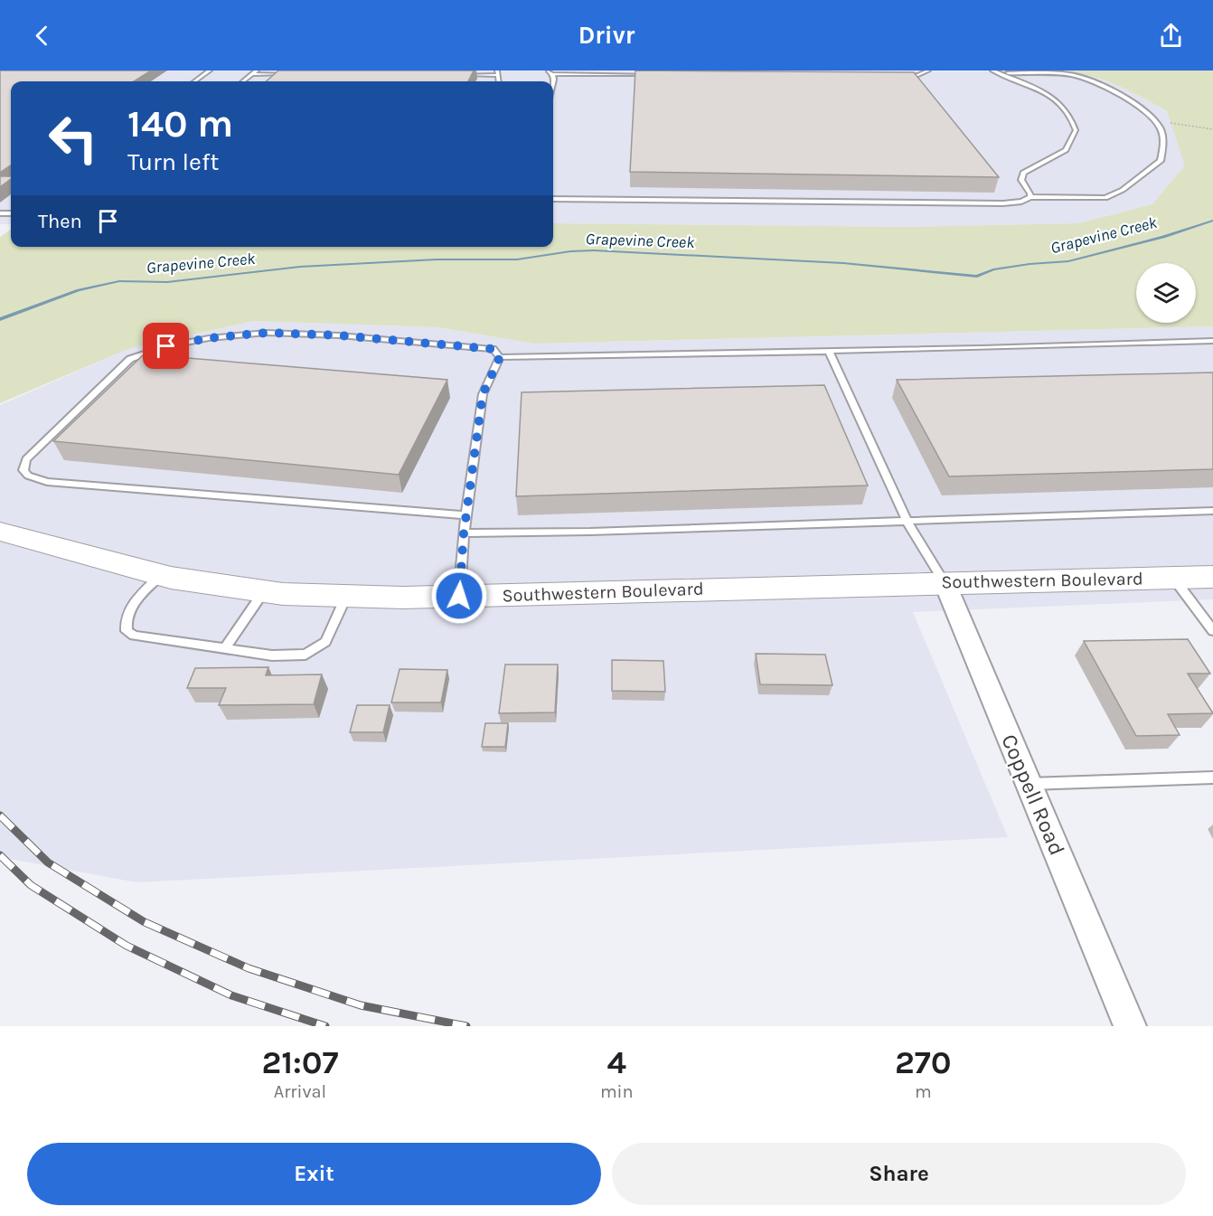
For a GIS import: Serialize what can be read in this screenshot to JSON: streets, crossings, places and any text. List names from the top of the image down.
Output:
{
  "streets": {
    "street": ["Southwestern Boulevard", "Coppell Road"]
  },
  "crossings": [
    ["Southwestern Boulevard", "Coppell Road"]
  ],
  "water": ["Grapevine Creek"],
  "page": {
    "header": "Drivr",
    "turn": ["140 m", "Turn left"],
    "then": "Then",
    "eta": [
      "21:07",
      "Arrival",
      "4",
      "min",
      "270",
      "m"
    ],
    "buttons": ["Exit", "Share"]
  }
}
